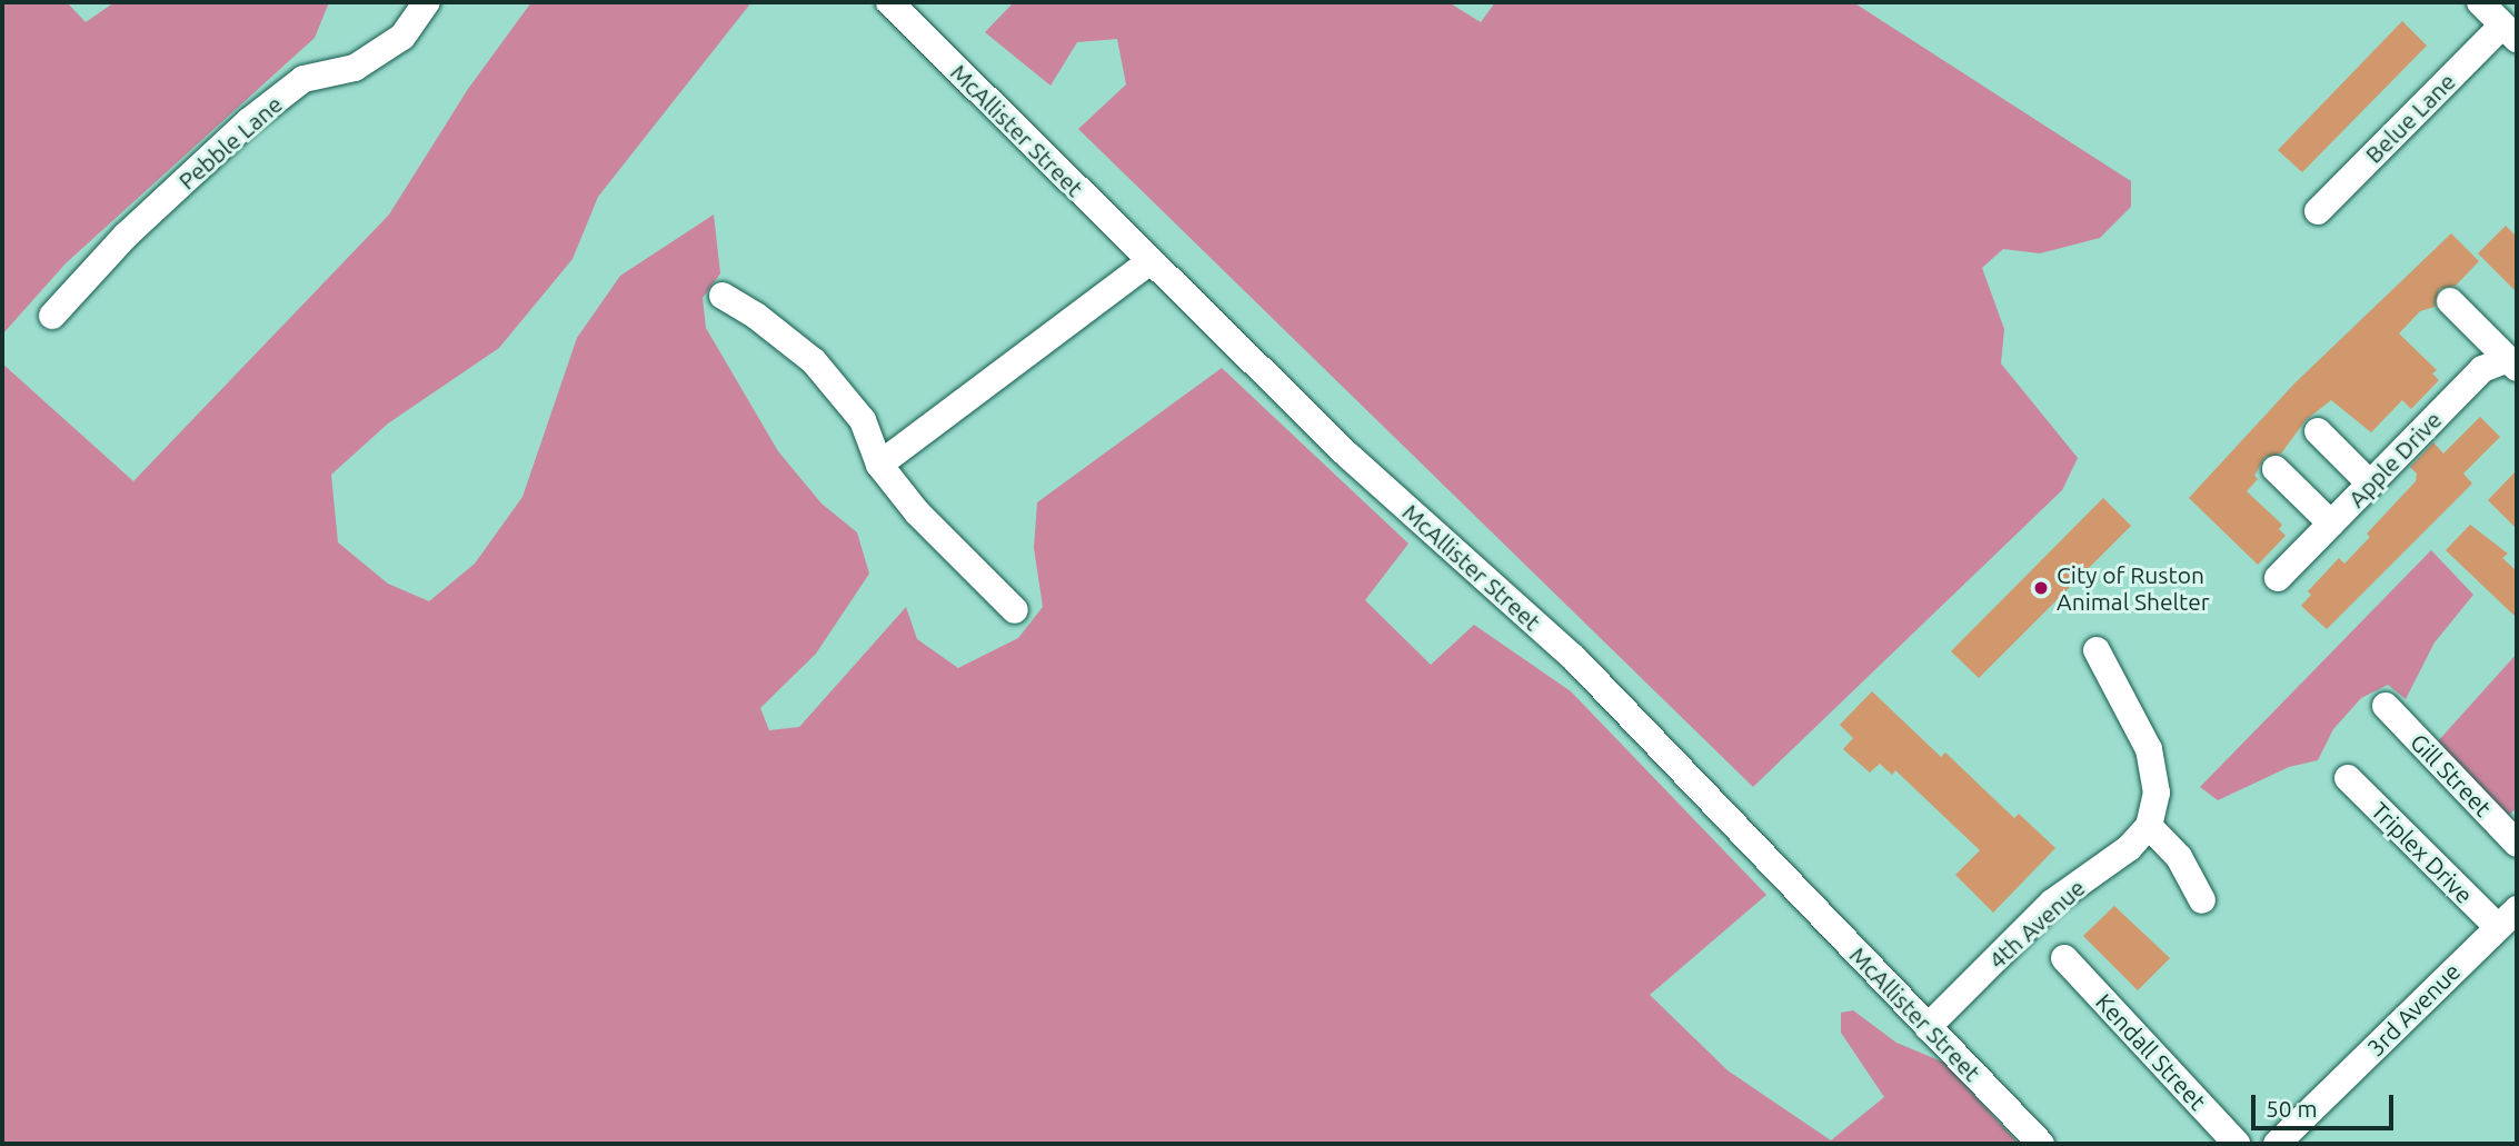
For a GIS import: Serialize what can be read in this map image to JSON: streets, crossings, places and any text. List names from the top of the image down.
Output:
{
  "streets": {
    "street": [
      "Belue Lane",
      "McAllister Street",
      "Pebble Lane",
      "Apple Drive",
      "Gill Street",
      "Triplex Drive",
      "4th Avenue",
      "3rd Avenue",
      "Kendall Street"
    ]
  },
  "crossings": [
    ["McAllister Street", "4th Avenue"],
    ["Triplex Drive", "3rd Avenue"]
  ],
  "places": ["City of Ruston Animal Shelter"],
  "scale_bar": "50 m"
}
